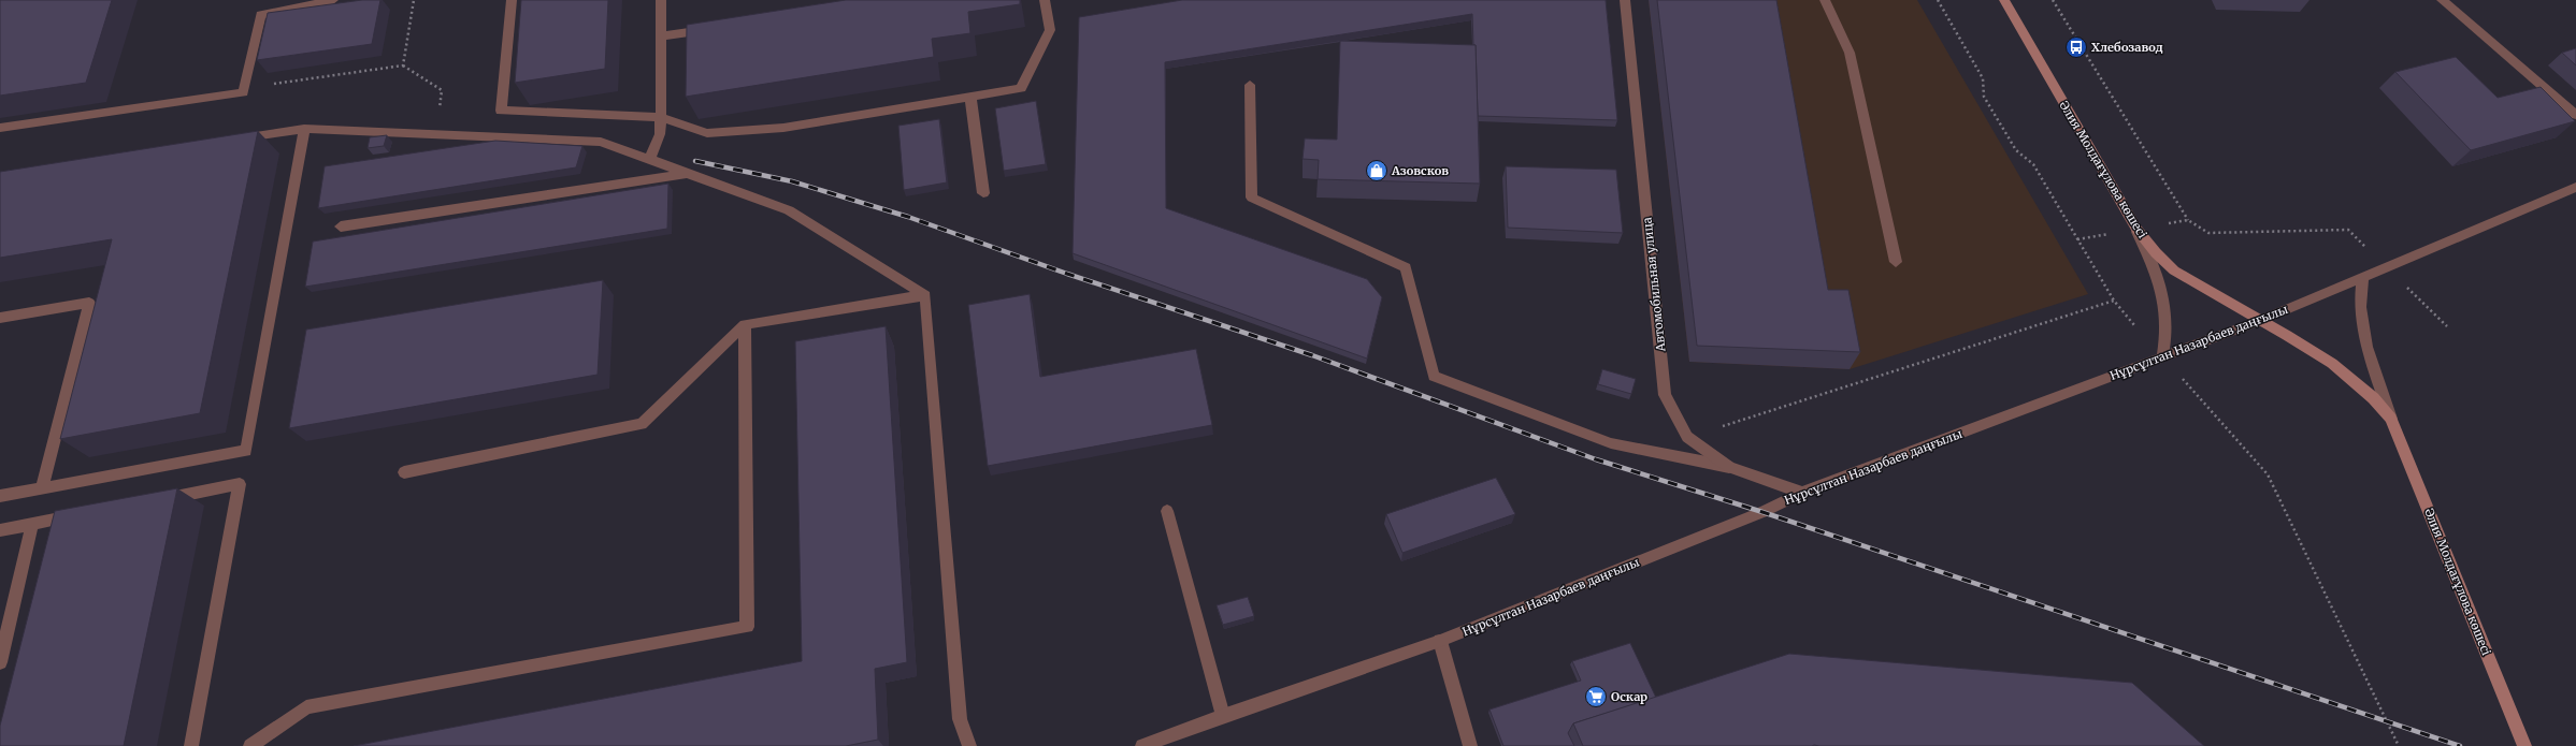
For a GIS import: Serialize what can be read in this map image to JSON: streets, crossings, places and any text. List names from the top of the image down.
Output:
{
  "streets": {
    "main road": ["Әлия Молдағұлова көшесі"],
    "street": ["Автомобильная улица", "Нұрсұлтан Назарбаев даңғылы"]
  },
  "crossings": [
    ["Әлия Молдағұлова көшесі", "Нұрсұлтан Назарбаев даңғылы"],
    ["Автомобильная улица", "Нұрсұлтан Назарбаев даңғылы"]
  ],
  "places": {
    "bus stop": ["Хлебозавод"],
    "shop": ["Азовсков"],
    "supermarket": ["Оскар"]
  }
}
